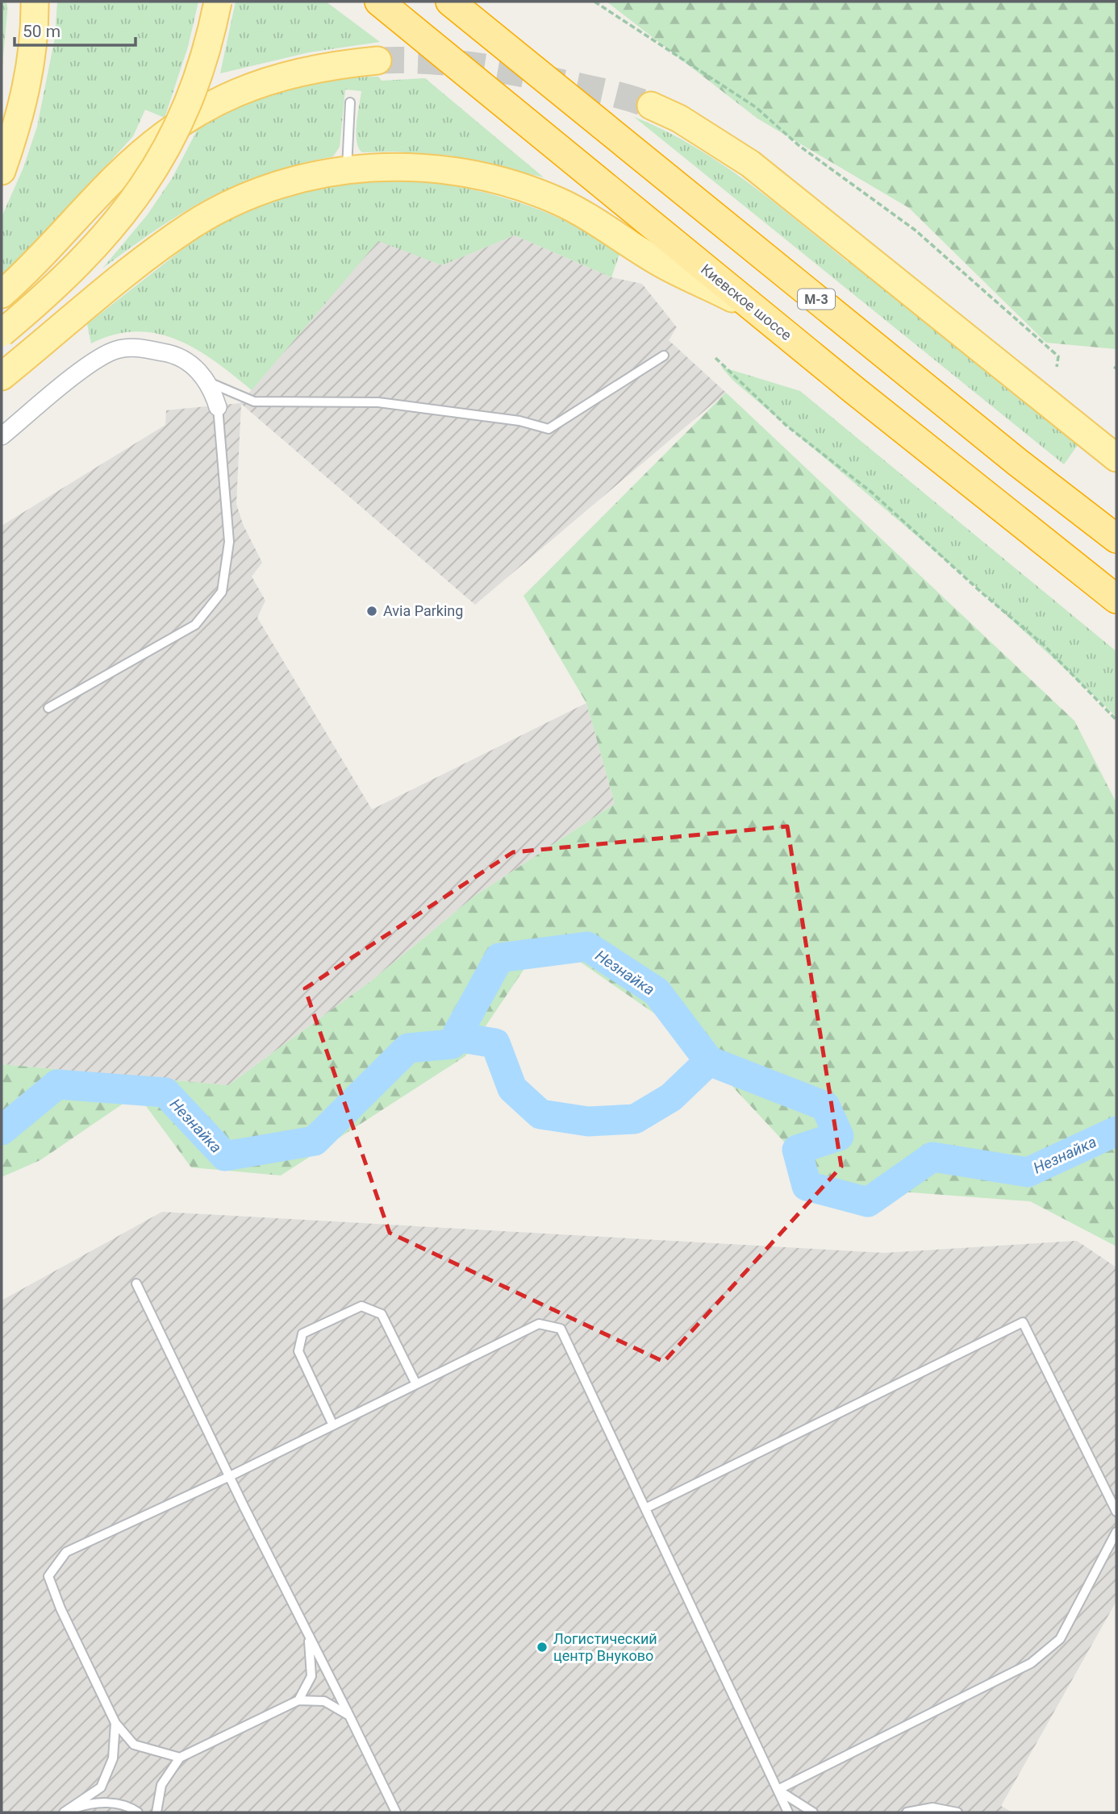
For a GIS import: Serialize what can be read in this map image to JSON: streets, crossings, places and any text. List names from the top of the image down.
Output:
{
  "streets": {
    "highway": ["М-3", "Киевское шоссе"]
  },
  "water": ["Незнайка"],
  "places": ["Avia Parking", "Логистический центр Внуково"],
  "scale_bar": "50 m"
}
